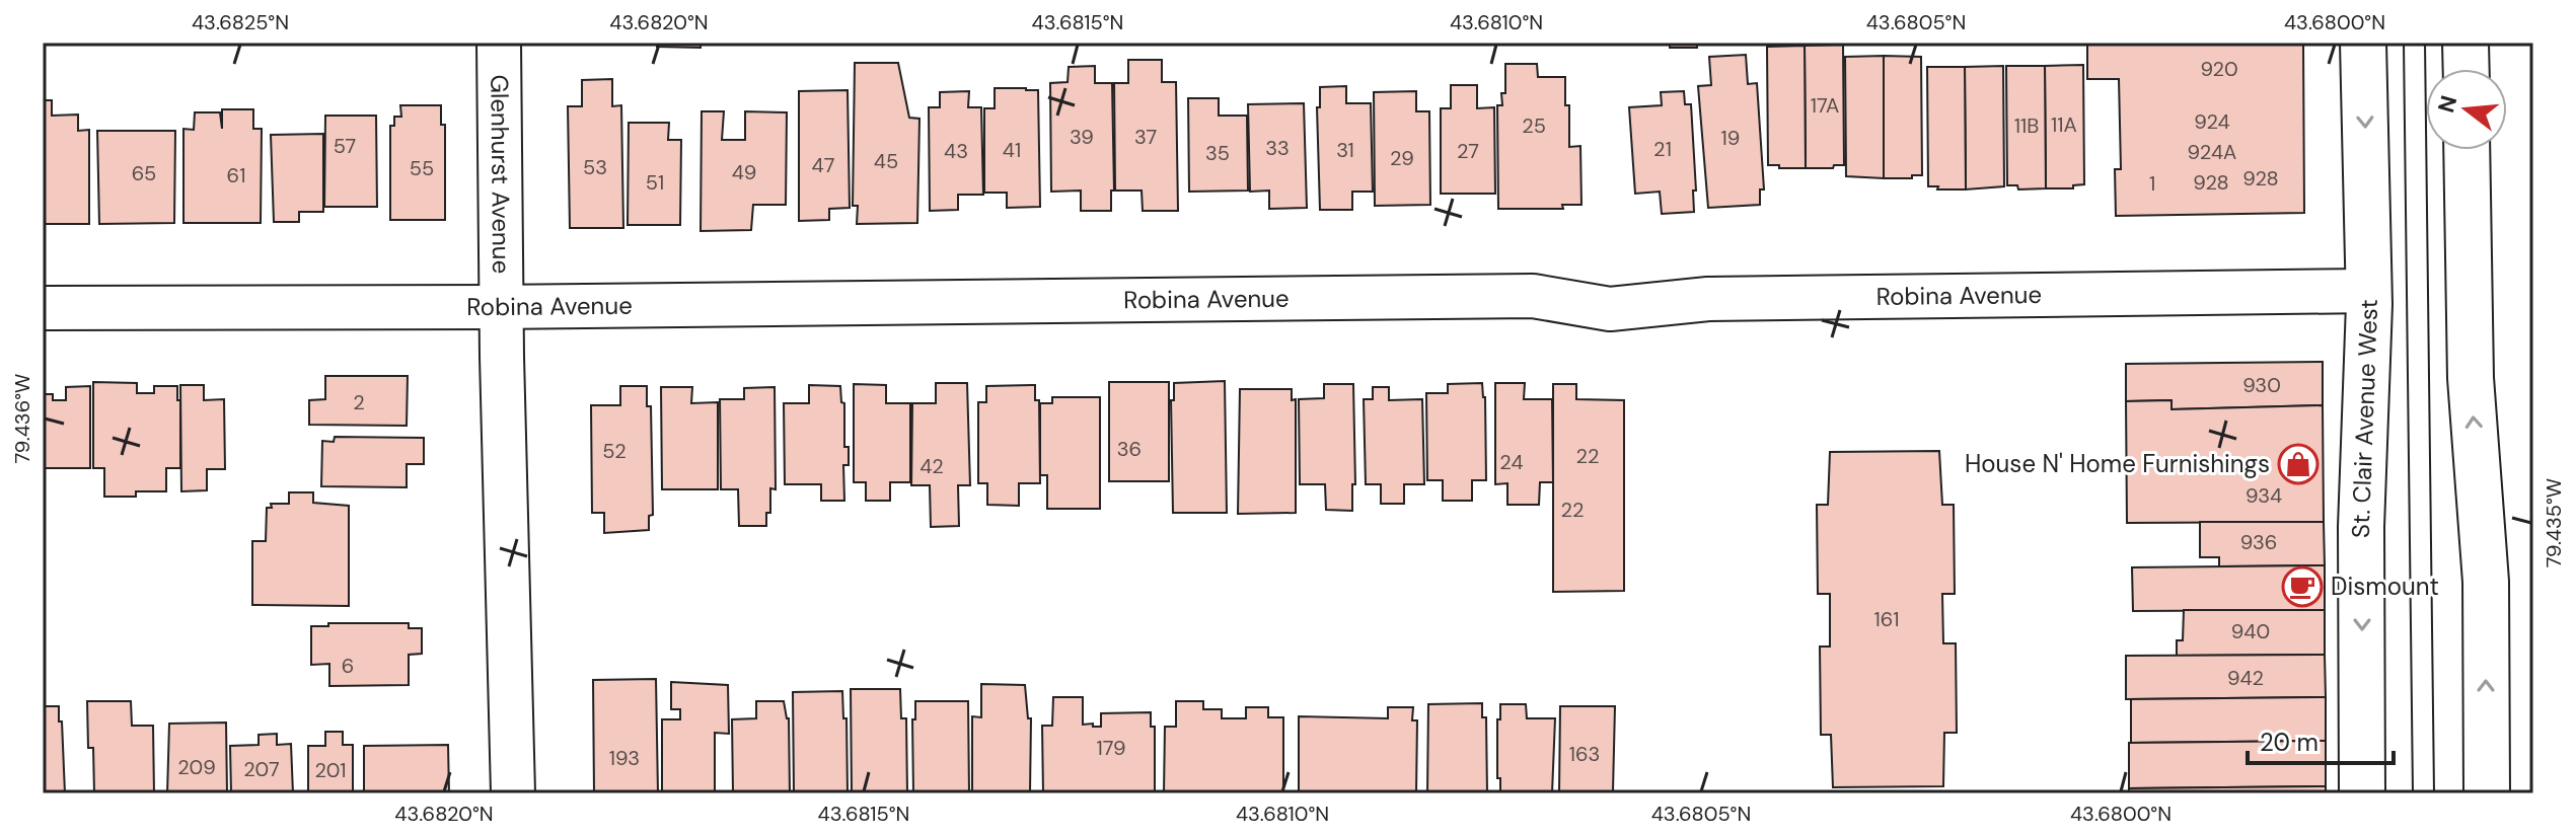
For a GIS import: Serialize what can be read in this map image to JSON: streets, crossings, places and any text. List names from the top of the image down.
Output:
{
  "streets": {
    "main road": ["St. Clair Avenue West"],
    "street": ["Glenhurst Avenue", "Robina Avenue"]
  },
  "crossings": [
    ["Glenhurst Avenue", "Robina Avenue"],
    ["Robina Avenue", "St. Clair Avenue West"]
  ],
  "places": {
    "shop": ["House N' Home Furnishings"],
    "cafe": ["Dismount"]
  },
  "house_numbers": [
    "920",
    "17A",
    "924",
    "11A",
    "25",
    "11B",
    "39",
    "37",
    "19",
    "57",
    "33",
    "21",
    "41",
    "31",
    "43",
    "27",
    "924A",
    "35",
    "29",
    "45",
    "47",
    "53",
    "55",
    "49",
    "65",
    "61",
    "928",
    "51",
    "928",
    "1",
    "930",
    "2",
    "36",
    "52",
    "22",
    "24",
    "42",
    "934",
    "22",
    "936",
    "161",
    "940",
    "6",
    "942",
    "179",
    "163",
    "193",
    "209",
    "207",
    "201"
  ],
  "scale_bar": "20 m",
  "north": "left",
  "coordinates": [
    "43.6825°N",
    "43.6820°N",
    "43.6815°N",
    "43.6810°N",
    "43.6805°N",
    "43.6800°N",
    "79.436°W",
    "79.435°W"
  ]
}
